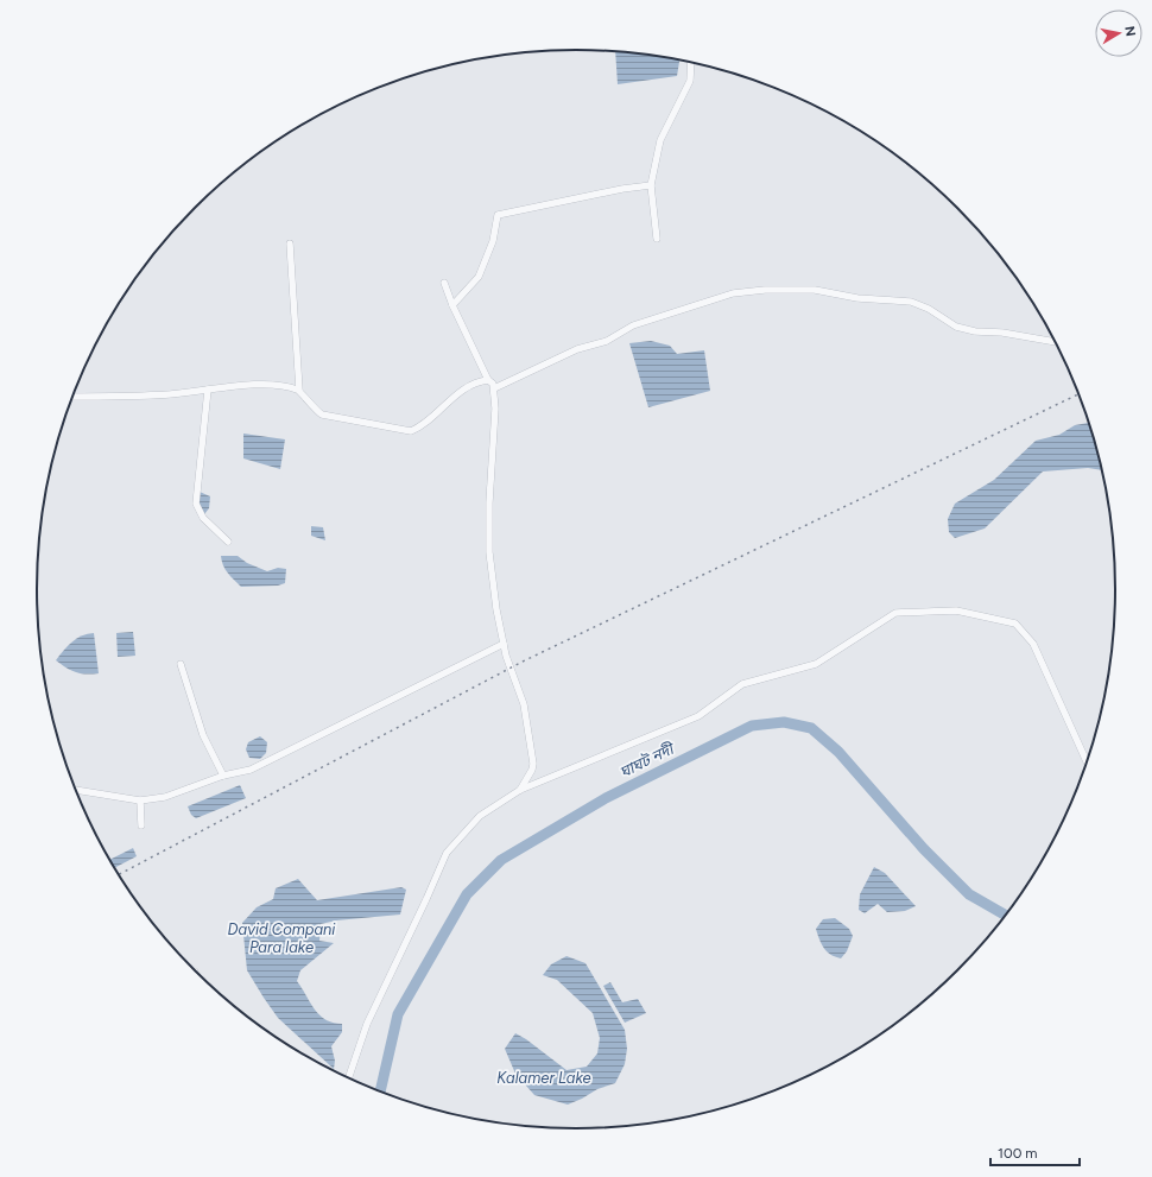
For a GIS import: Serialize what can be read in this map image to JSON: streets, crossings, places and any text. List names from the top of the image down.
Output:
{
  "water": ["ঘাঘট নদী", "David Compani Para lake", "Kalamer Lake"],
  "scale_bar": "100 m",
  "north": "right"
}
